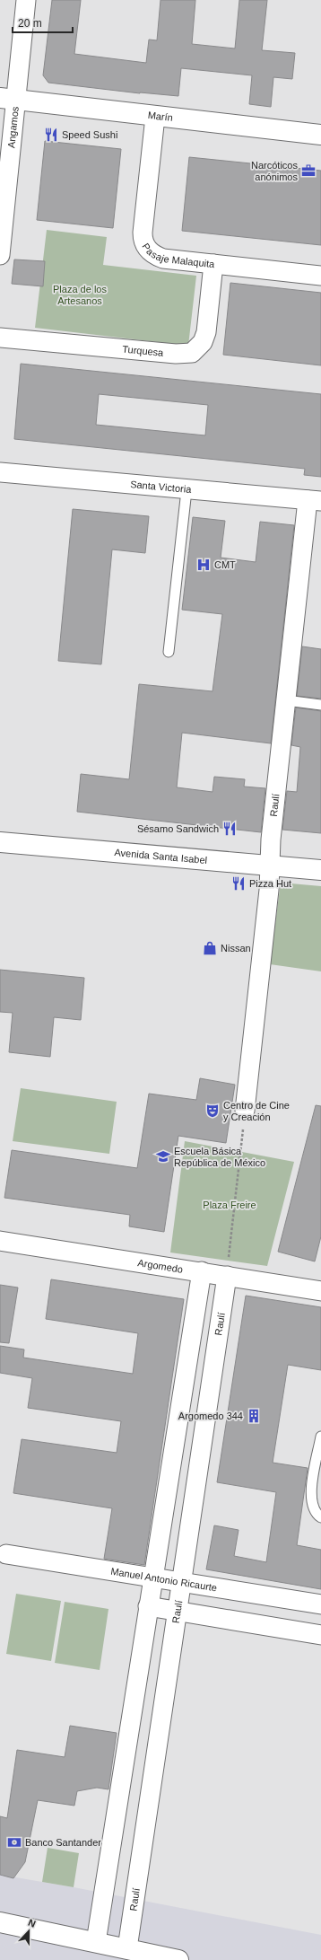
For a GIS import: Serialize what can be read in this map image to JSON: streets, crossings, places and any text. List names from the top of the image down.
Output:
{
  "streets": {
    "main road": ["Marín", "Avenida Santa Isabel"],
    "street": [
      "Angamos",
      "Pasaje Malaquita",
      "Turquesa",
      "Santa Victoria",
      "Raulí",
      "Argomedo",
      "Manuel Antonio Ricaurte"
    ]
  },
  "crossings": [
    ["Marín", "Angamos"],
    ["Marín", "Pasaje Malaquita"],
    ["Pasaje Malaquita", "Turquesa"],
    ["Santa Victoria", "Raulí"],
    ["Raulí", "Avenida Santa Isabel"],
    ["Raulí", "Argomedo"],
    ["Raulí", "Manuel Antonio Ricaurte"]
  ],
  "parks": ["Plaza de los Artesanos", "Plaza Freire"],
  "places": {
    "restaurant": ["Speed Sushi", "Sésamo Sandwich", "Pizza Hut"],
    "office": ["Narcóticos anónimos"],
    "hospital": ["CMT"],
    "shop": ["Nissan"],
    "theatre": ["Centro de Cine y Creación"],
    "school or university": ["Escuela Básica República de México"],
    "building": ["Argomedo 344"],
    "bank": ["Banco Santander"]
  },
  "scale_bar": "20 m",
  "north": "top"
}
